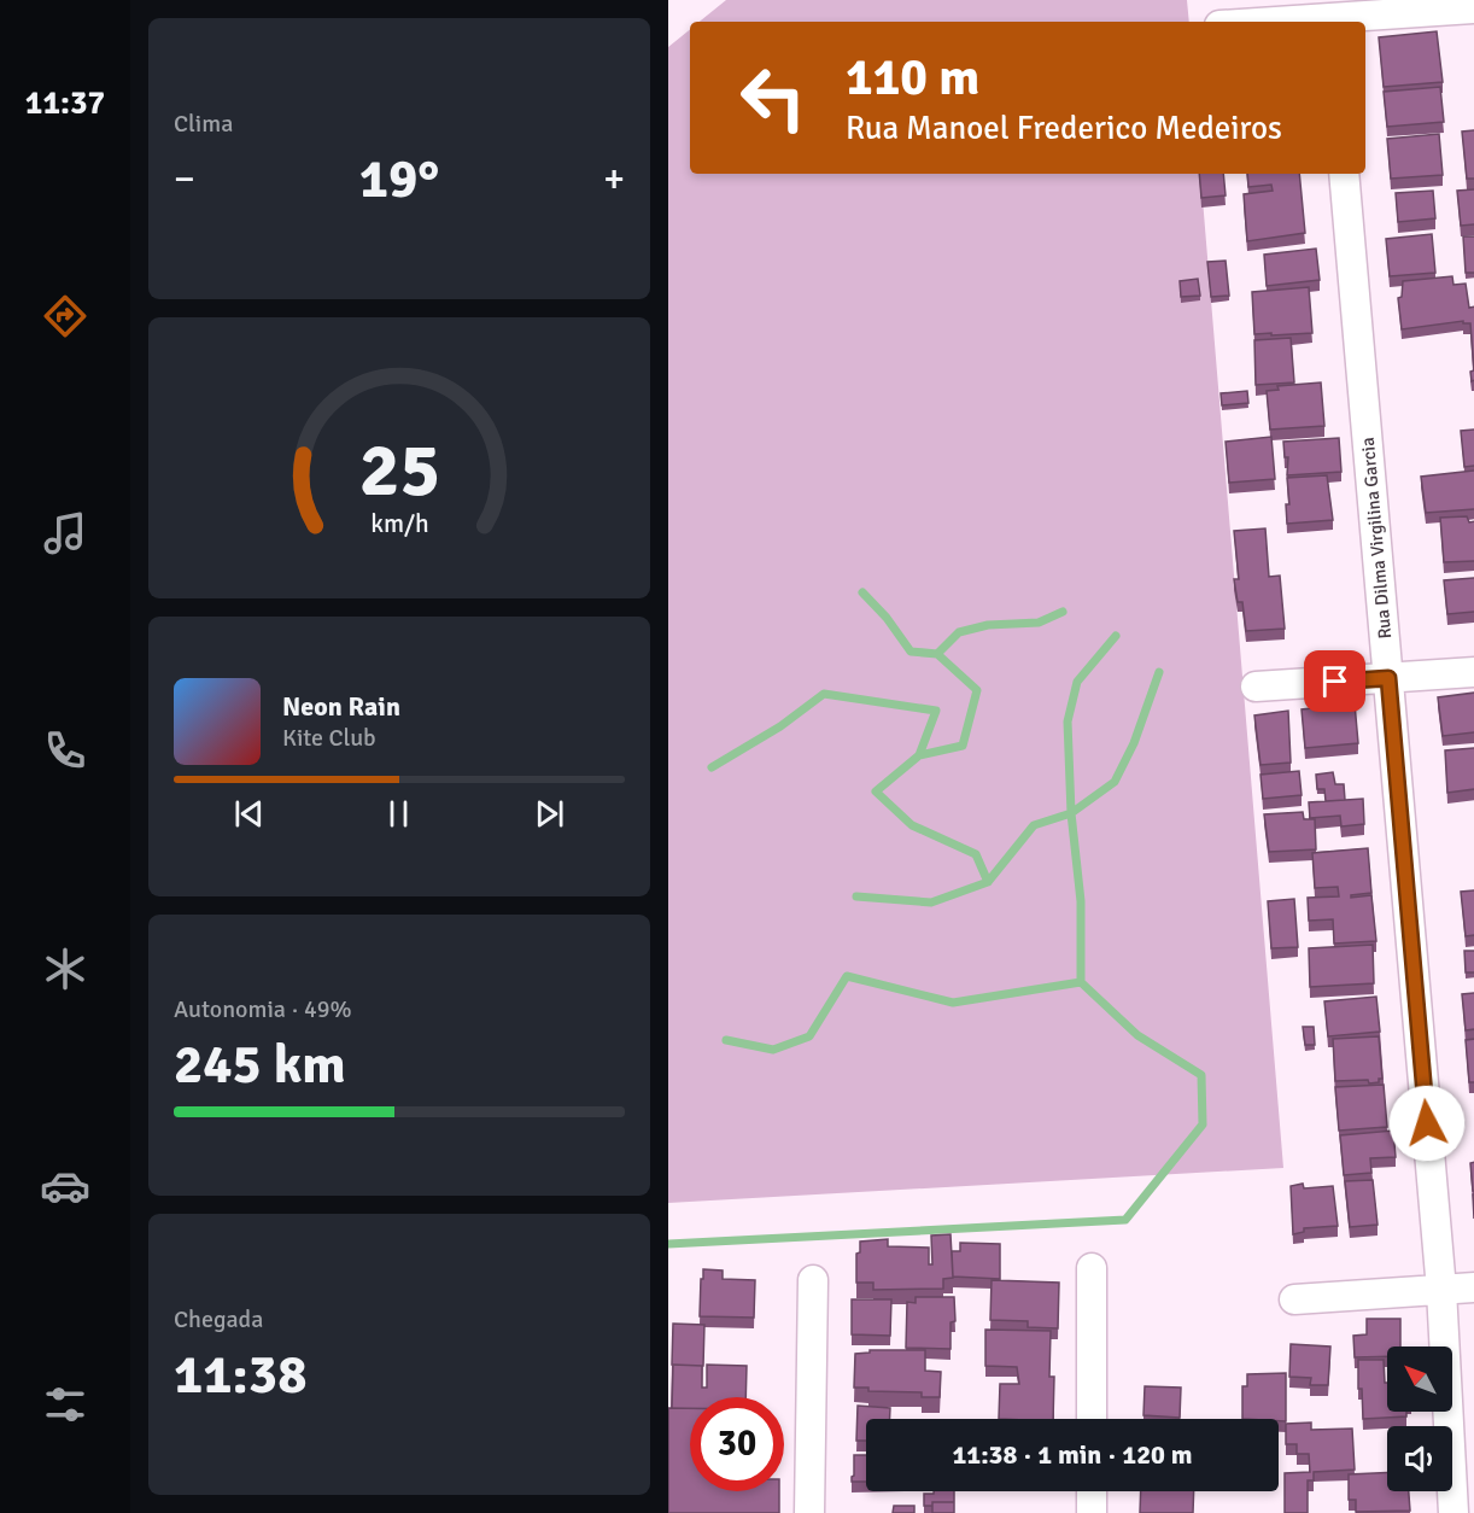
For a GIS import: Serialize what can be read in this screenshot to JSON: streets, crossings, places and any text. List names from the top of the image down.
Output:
{
  "streets": {
    "street": ["Rua Dilma Virgilina Garcia"]
  },
  "north": "top left",
  "page": {
    "tabs": "11:37",
    "tile": [
      "Clima",
      ["Autonomia · 49%", "245 km"],
      ["Chegada", "11:38"]
    ],
    "turn": ["110 m", "Rua Manoel Frederico Medeiros"],
    "heat": ["−", "19°", "+"],
    "song": ["Neon Rain", "Kite Club"],
    "limit": "30",
    "trip": "11:38 · 1 min · 120 m",
    "gauge": ["25", "km/h"]
  }
}
